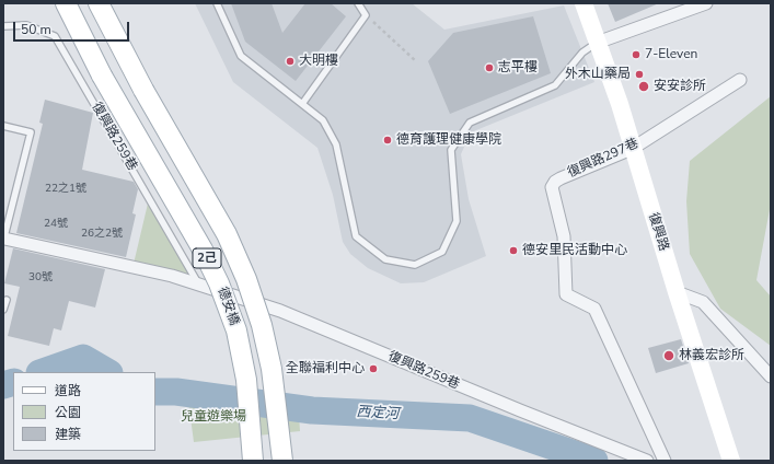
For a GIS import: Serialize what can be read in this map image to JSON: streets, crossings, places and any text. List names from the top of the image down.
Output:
{
  "streets": {
    "main road": ["2己", "德安橋"],
    "street": ["復興路259巷", "復興路297巷", "復興路"]
  },
  "crossings": [
    ["復興路297巷", "復興路"]
  ],
  "water": ["西定河"],
  "parks": ["兒童遊樂場"],
  "places": [
    "7-Eleven",
    "大明樓",
    "志平樓",
    "外木山藥局",
    "安安診所",
    "德育護理健康學院",
    "德安里民活動中心",
    "林義宏診所",
    "全聯福利中心"
  ],
  "house_numbers": [
    "22之1號",
    "24號",
    "26之2號",
    "30號"
  ],
  "legend": ["道路", "公園", "建築"],
  "scale_bar": "50 m"
}
